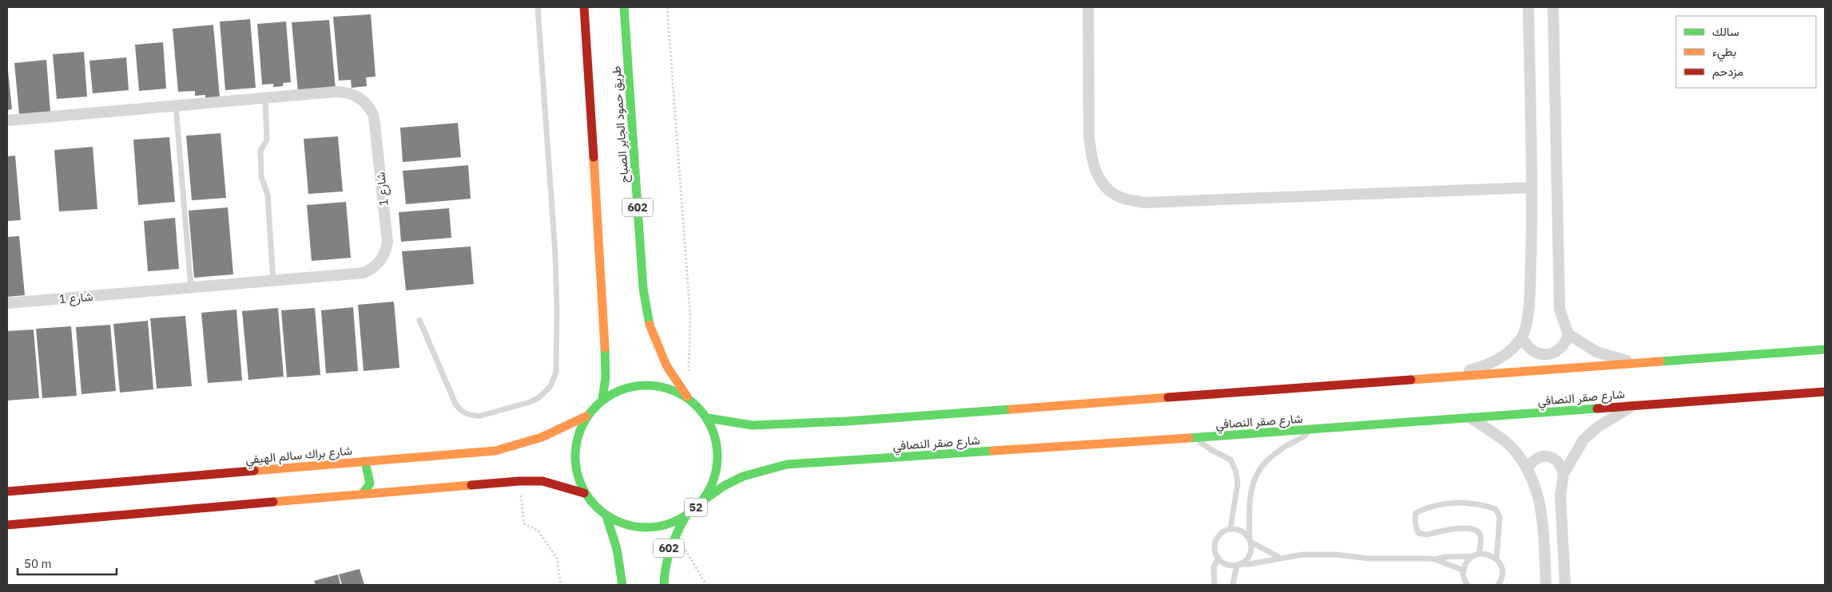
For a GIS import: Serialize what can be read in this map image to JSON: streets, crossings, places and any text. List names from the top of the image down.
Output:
{
  "streets": {
    "main road": [
      "طريق حمود الجابر الصباح",
      "602",
      "شارع صقر النصافي",
      "شارع براك سالم الهيفي",
      "52"
    ],
    "street": ["شارع 1"]
  },
  "crossings": [
    ["طريق حمود الجابر الصباح", "52"],
    ["602", "52"],
    ["شارع صقر النصافي", "52"],
    ["شارع براك سالم الهيفي", "52"]
  ],
  "legend": ["سالك", "بطيء", "مزدحم"],
  "scale_bar": "50 m"
}
